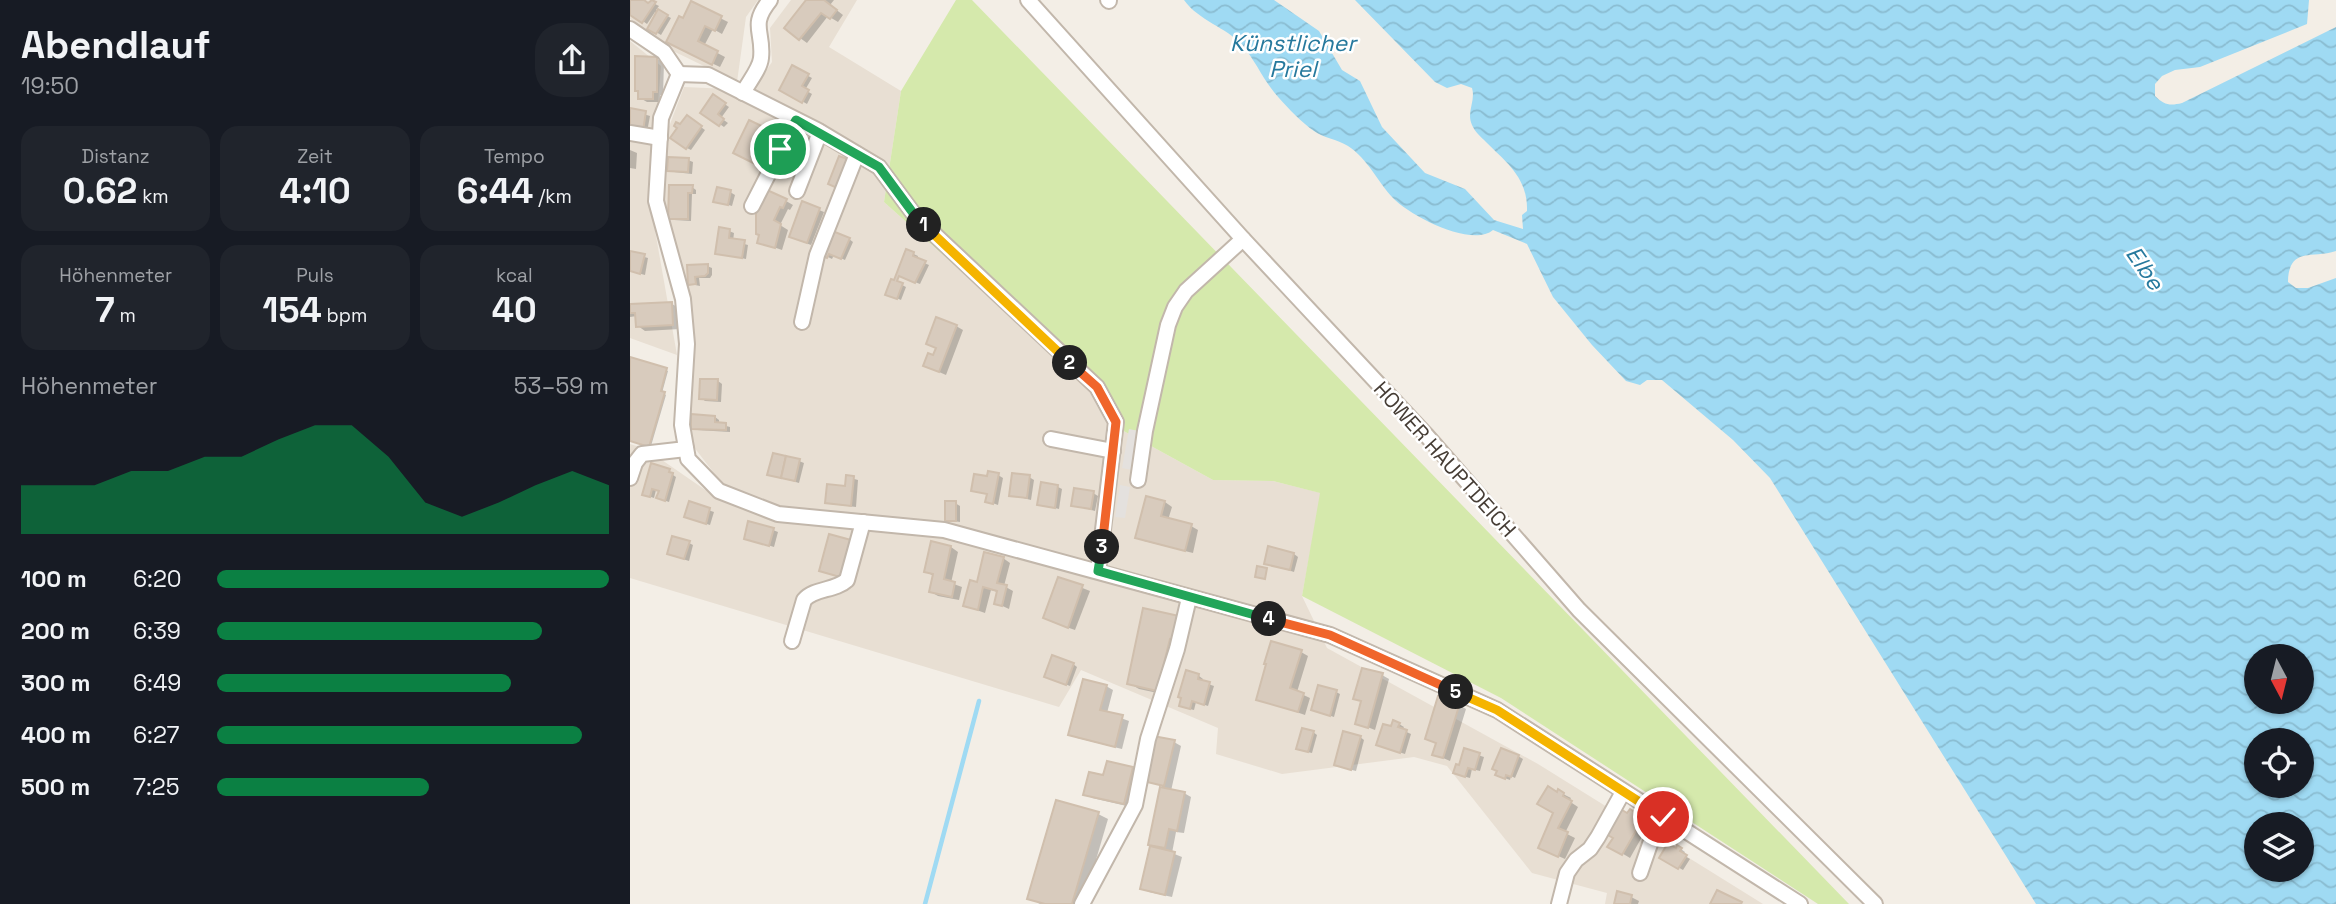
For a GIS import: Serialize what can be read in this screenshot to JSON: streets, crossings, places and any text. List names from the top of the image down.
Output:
{
  "streets": {
    "street": ["HOWER HAUPTDEICH"]
  },
  "water": ["Künstlicher Priel", "Elbe"],
  "north": "bottom",
  "page": {
    "heading": ["Abendlauf", "19:50"],
    "stats": [
      ["Distanz", "0.62 km"],
      ["Zeit", "4:10"],
      ["Tempo", "6:44 /km"],
      ["Höhenmeter", "7 m"],
      ["Puls", "154 bpm"],
      ["kcal", "40"]
    ],
    "pins": [
      "1",
      "2",
      "3",
      "4",
      "5"
    ],
    "chart": ["Höhenmeter", "53–59 m"],
    "list": [
      {
        "name": "100 m",
        "note": "6:20"
      },
      {
        "name": "200 m",
        "note": "6:39"
      },
      {
        "name": "300 m",
        "note": "6:49"
      },
      {
        "name": "400 m",
        "note": "6:27"
      },
      {
        "name": "500 m",
        "note": "7:25"
      }
    ]
  }
}
